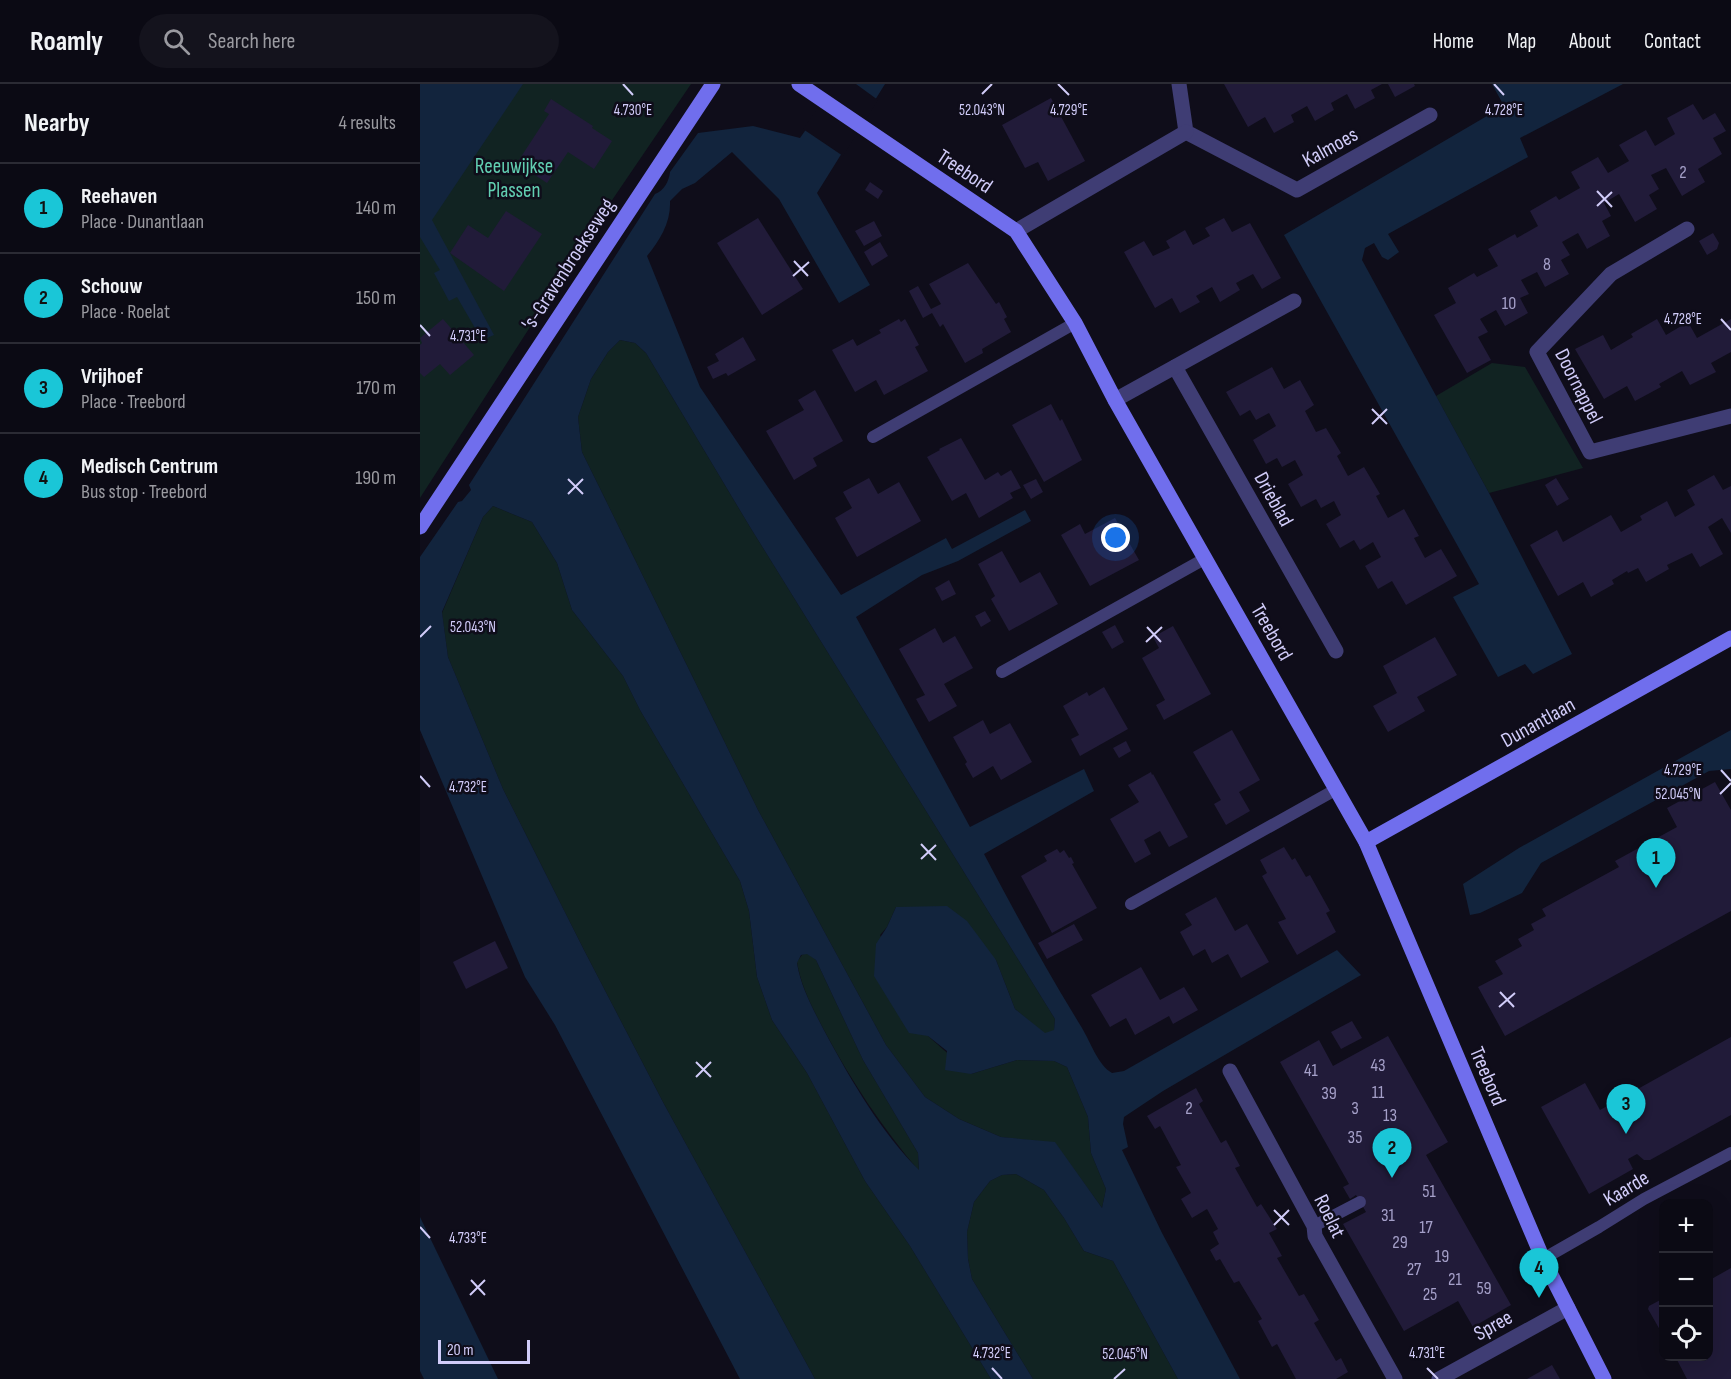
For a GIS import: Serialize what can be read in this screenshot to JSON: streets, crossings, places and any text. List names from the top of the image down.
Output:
{
  "streets": {
    "street": [
      "Kalmoes",
      "Treebord",
      "'s-Gravenbroekseweg",
      "Doornappel",
      "Drieblad",
      "Dunantlaan",
      "Roelat",
      "Spree"
    ],
    "lane": ["Kaarde"]
  },
  "crossings": [
    ["Treebord", "Dunantlaan"],
    ["Treebord", "Kaarde"],
    ["Treebord", "Spree"]
  ],
  "parks": ["Reeuwijkse Plassen"],
  "house_numbers": [
    "2",
    "8",
    "10",
    "43",
    "41",
    "11",
    "39",
    "2",
    "3",
    "13",
    "35",
    "51",
    "31",
    "17",
    "29",
    "19",
    "27",
    "21",
    "59",
    "25"
  ],
  "scale_bar": "20 m",
  "page": {
    "header": "Roamly",
    "search": "Search here",
    "nav": [
      "Home",
      "Map",
      "About",
      "Contact"
    ],
    "heading": ["Nearby", "4 results"],
    "list": [
      {
        "mark": "1",
        "name": "Reehaven",
        "note": "Place · Dunantlaan",
        "value": "140 m"
      },
      {
        "mark": "2",
        "name": "Schouw",
        "note": "Place · Roelat",
        "value": "150 m"
      },
      {
        "mark": "3",
        "name": "Vrijhoef",
        "note": "Place · Treebord",
        "value": "170 m"
      },
      {
        "mark": "4",
        "name": "Medisch Centrum",
        "note": "Bus stop · Treebord",
        "value": "190 m"
      }
    ],
    "pins": [
      "1",
      "3",
      "2",
      "4"
    ],
    "map_buttons": ["+", "−"],
    "scale": "20 m"
  },
  "coordinates": [
    "52.043°N",
    "4.730°E",
    "4.729°E",
    "4.728°E",
    "4.731°E",
    "4.732°E",
    "52.045°N",
    "4.733°E"
  ]
}
